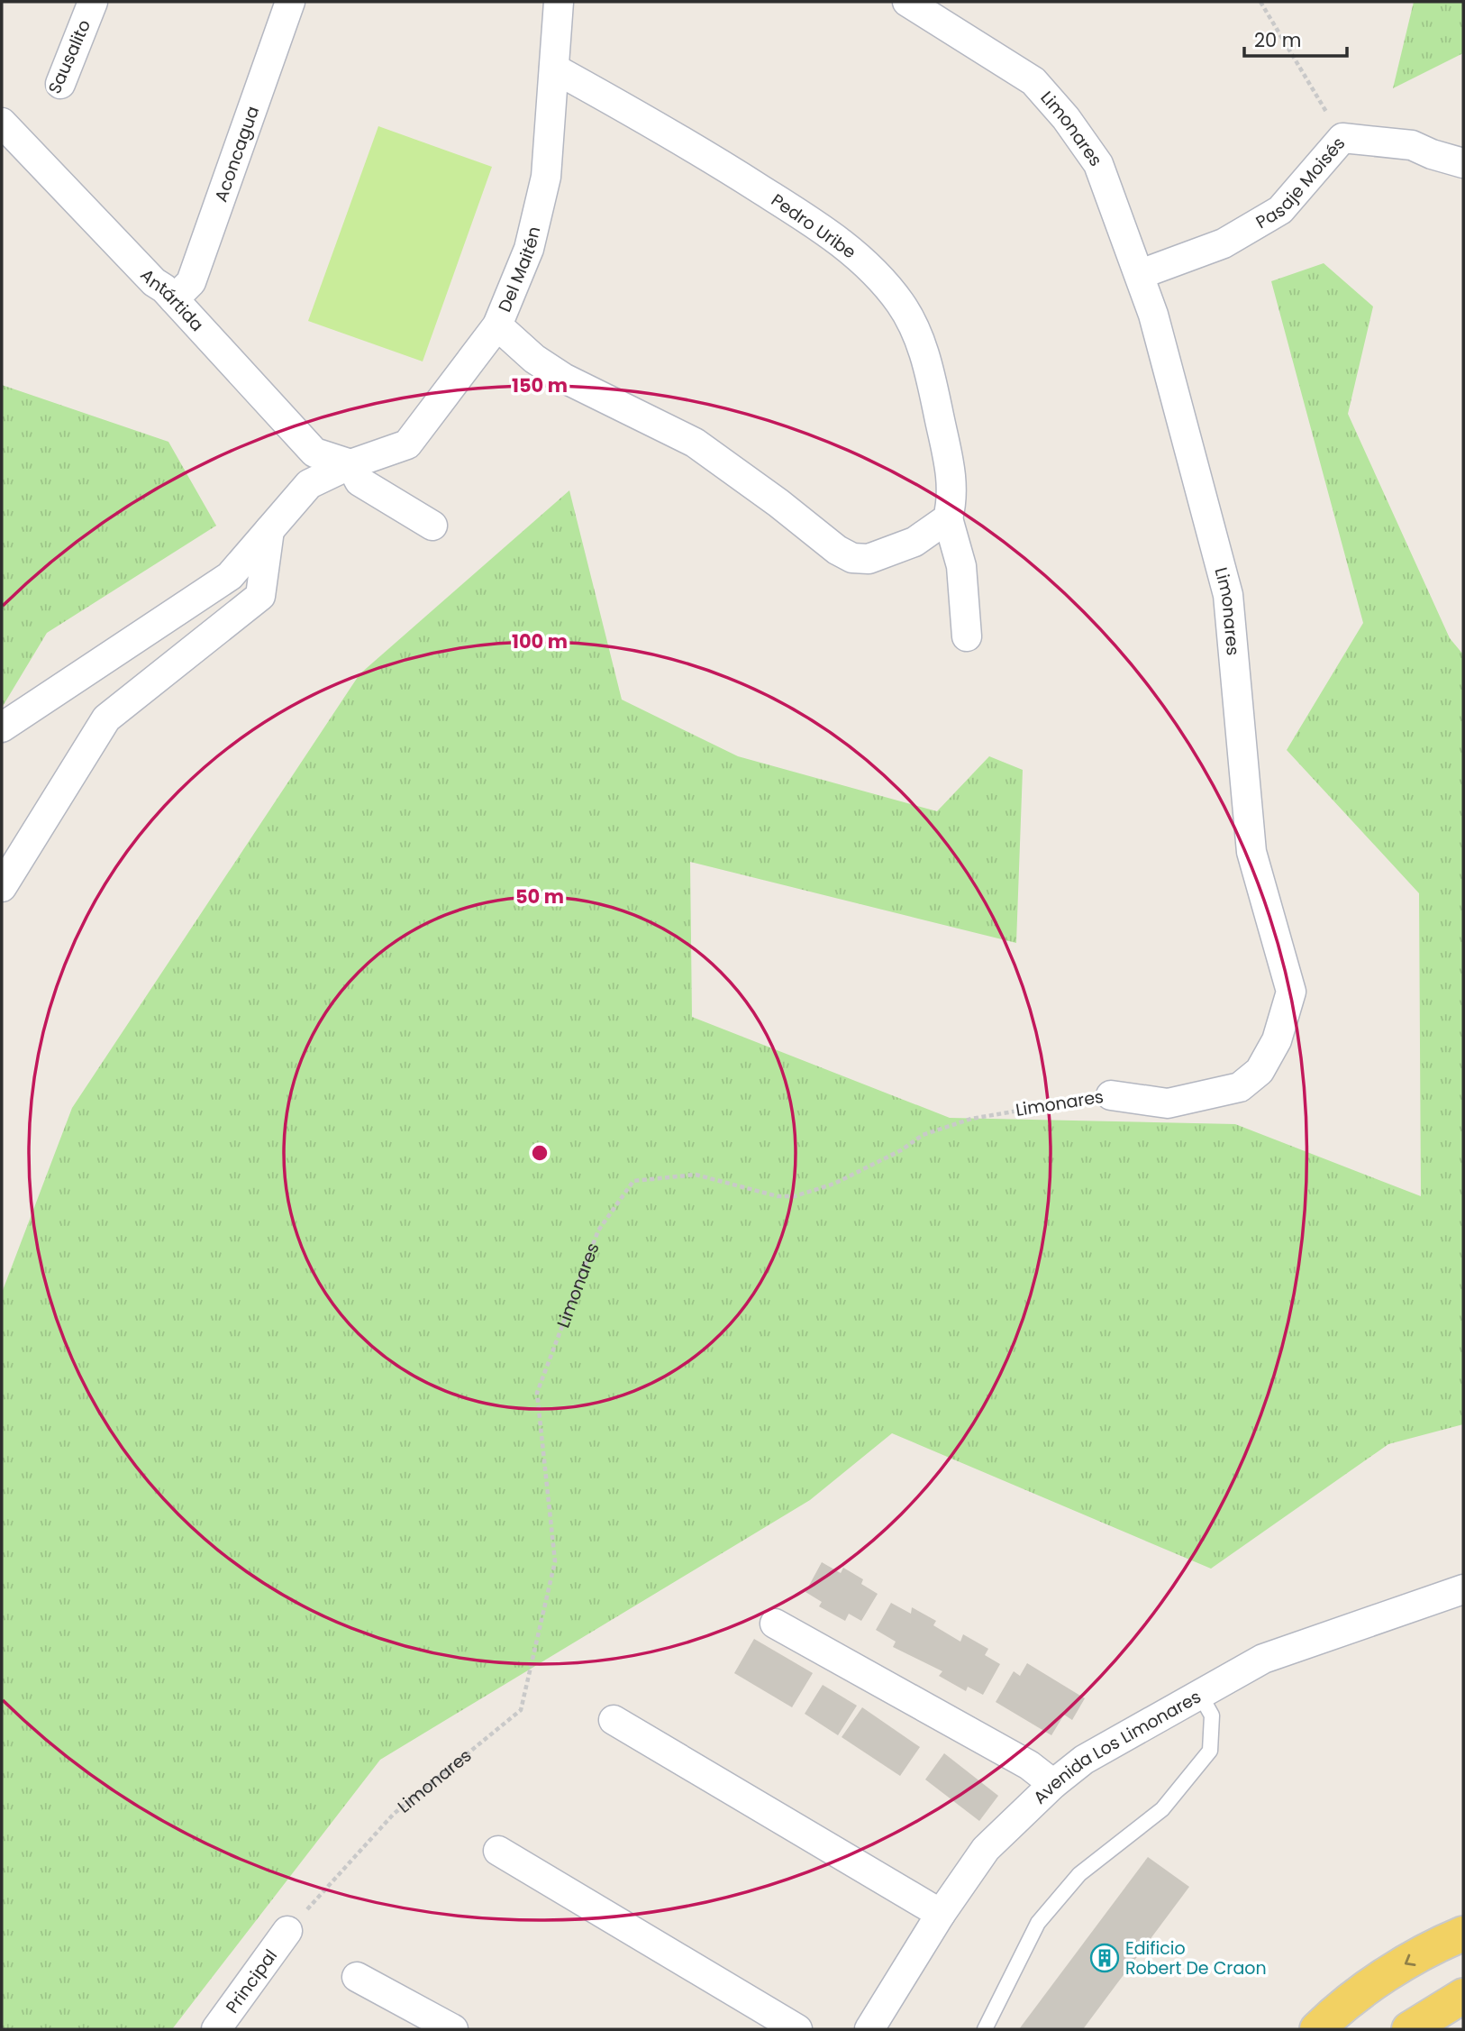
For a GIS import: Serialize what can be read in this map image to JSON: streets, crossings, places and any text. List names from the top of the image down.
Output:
{
  "streets": {
    "street": [
      "Sausalito",
      "Limonares",
      "Aconcagua",
      "Pasaje Moisés",
      "Pedro Uribe",
      "Del Maitén",
      "Antártida",
      "Avenida Los Limonares",
      "Principal"
    ]
  },
  "crossings": [
    ["Limonares", "Pasaje Moisés"],
    ["Limonares", "Principal"],
    ["Aconcagua", "Antártida"],
    ["Pedro Uribe", "Del Maitén"],
    ["Del Maitén", "Antártida"]
  ],
  "places": {
    "building": ["Edificio Robert De Craon"]
  },
  "scale_bar": "20 m",
  "rings": ["150 m", "100 m", "50 m"]
}
